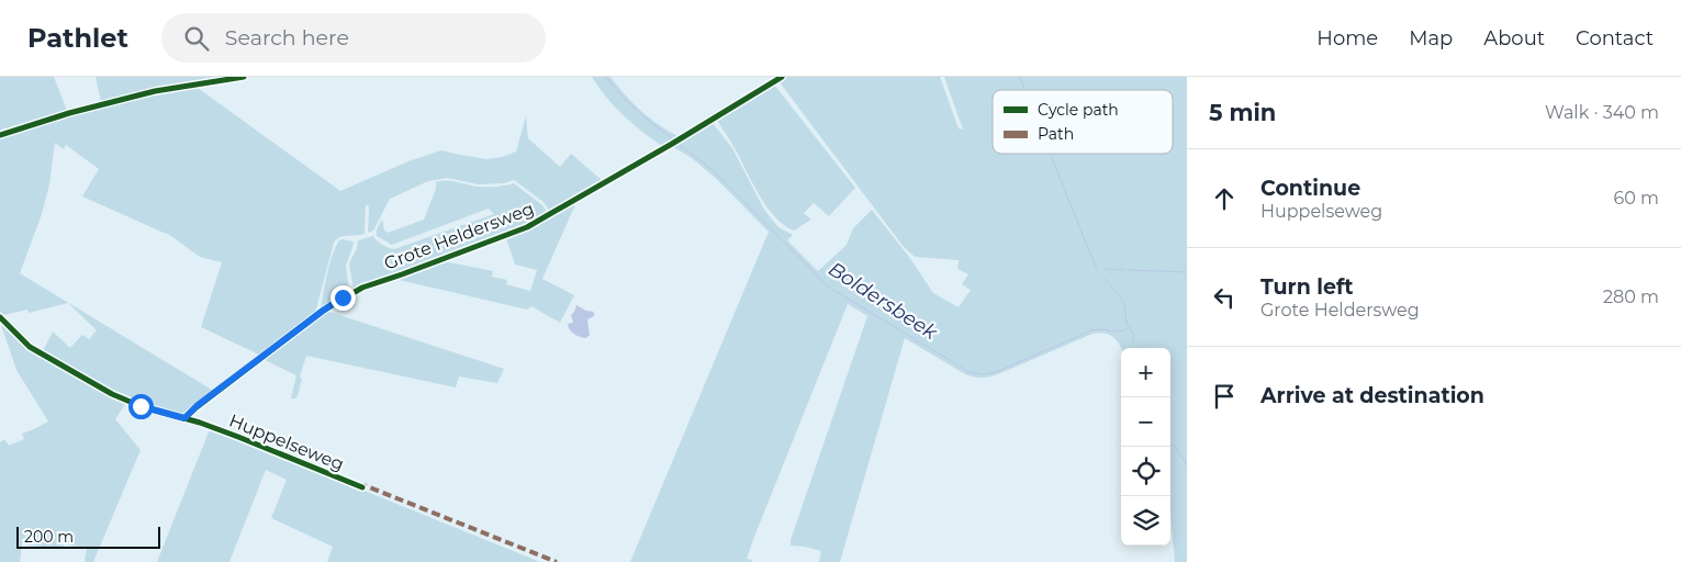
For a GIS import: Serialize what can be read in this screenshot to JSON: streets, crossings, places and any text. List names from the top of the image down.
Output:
{
  "streets": {
    "street": ["Grote Heldersweg", "Huppelseweg"]
  },
  "crossings": [
    ["Grote Heldersweg", "Huppelseweg"]
  ],
  "water": ["Boldersbeek"],
  "legend": ["Cycle path", "Path"],
  "scale_bar": "200 m",
  "page": {
    "header": "Pathlet",
    "search": "Search here",
    "nav": [
      "Home",
      "Map",
      "About",
      "Contact"
    ],
    "heading": ["5 min", "Walk · 340 m"],
    "list": [
      ["Continue", "Huppelseweg", "60 m"],
      ["Turn left", "Grote Heldersweg", "280 m"],
      "Arrive at destination"
    ],
    "map_buttons": ["+", "−"],
    "scale": "200 m"
  }
}
